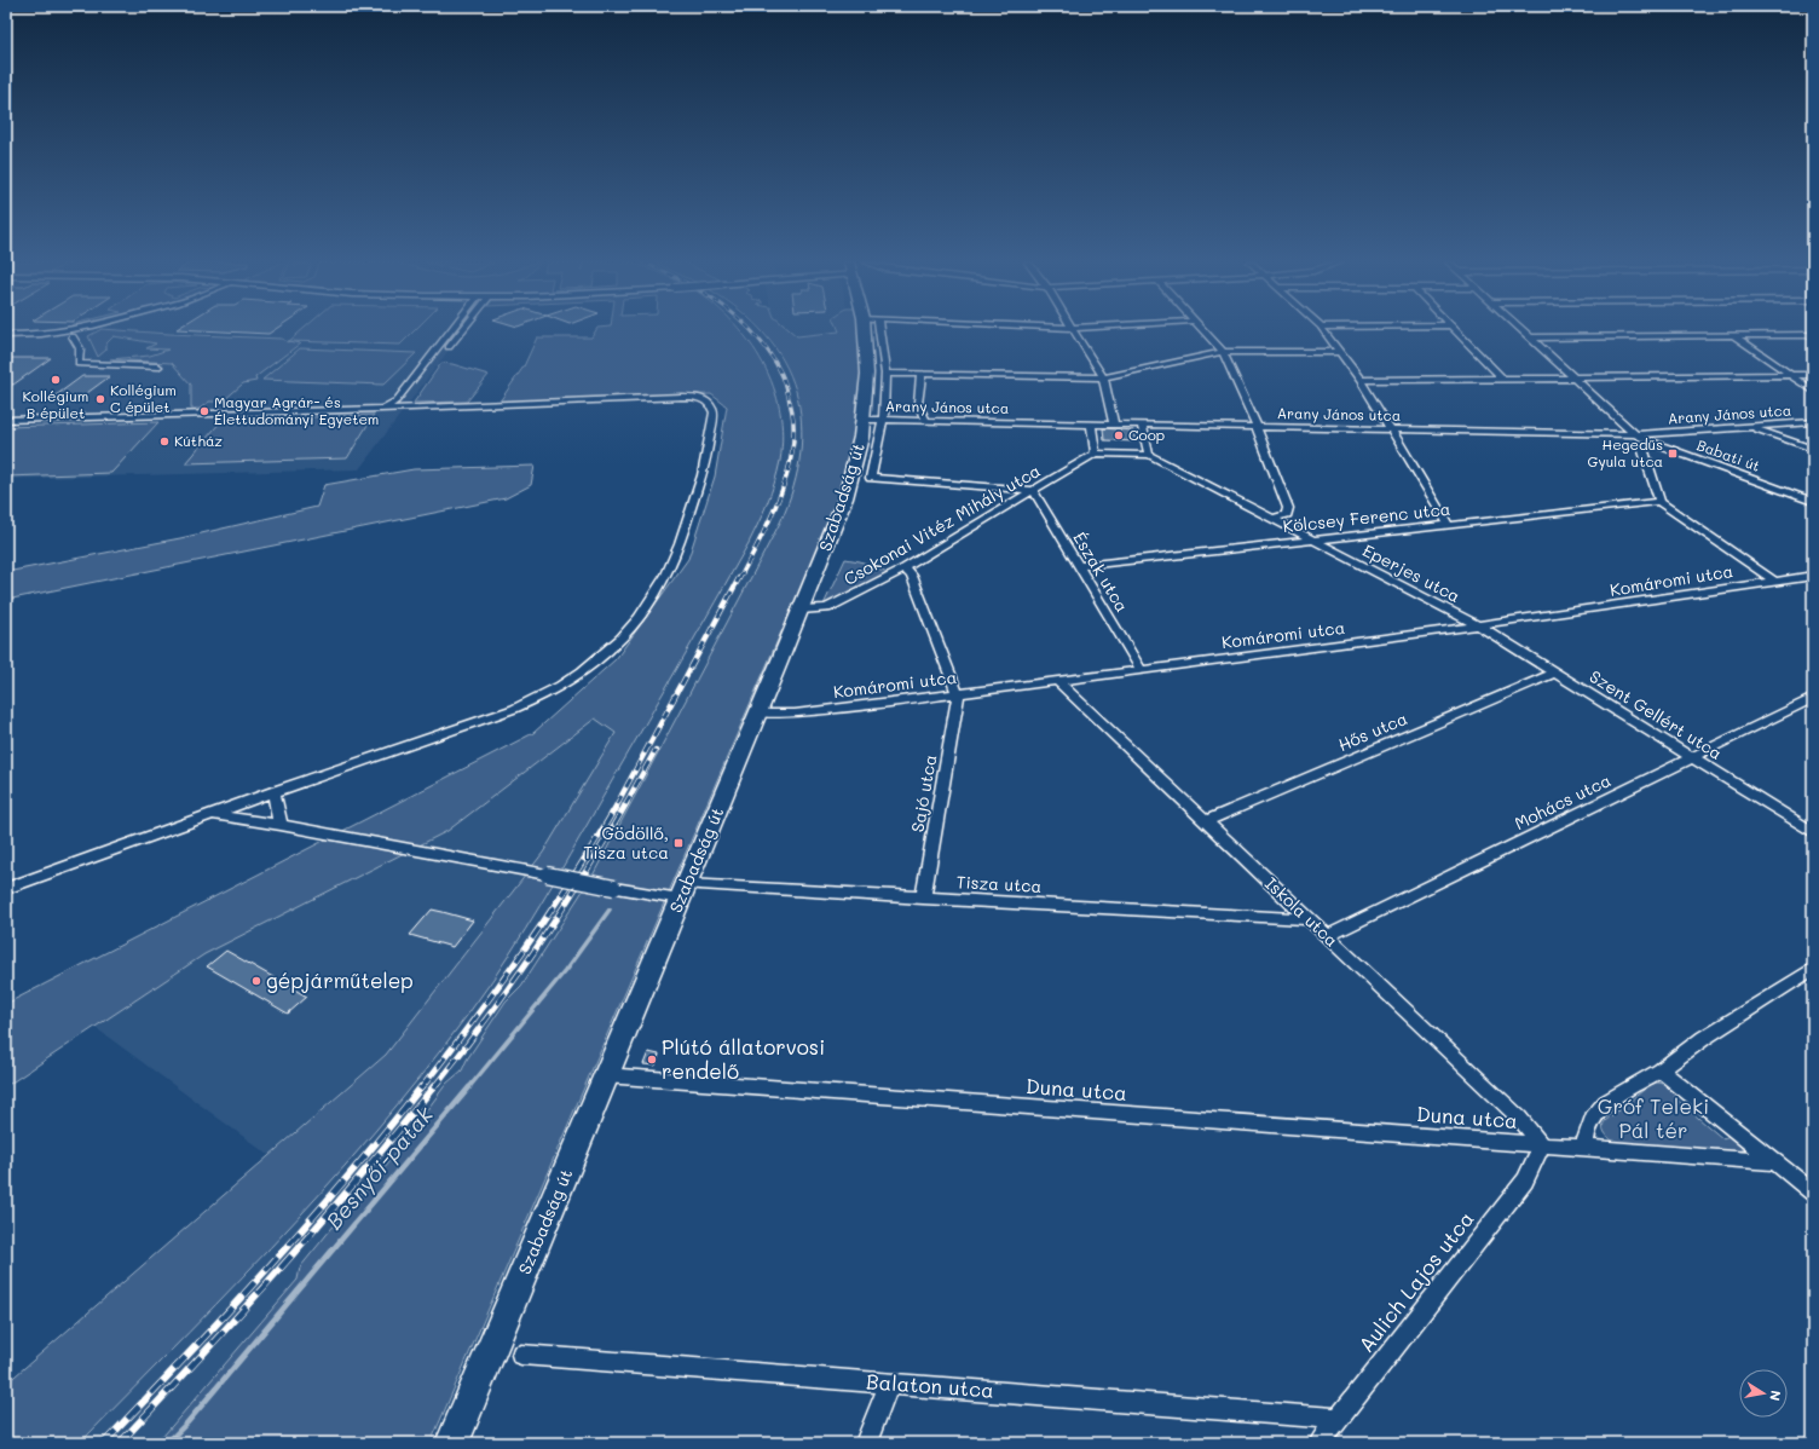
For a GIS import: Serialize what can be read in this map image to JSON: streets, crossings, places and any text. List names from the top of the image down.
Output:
{
  "streets": {
    "main road": ["Szabadság út"],
    "street": [
      "Arany János utca",
      "Babati út",
      "Kölcsey Ferenc utca",
      "Csokonai Vitéz Mihály utca",
      "Észak utca",
      "Eperjes utca",
      "Komáromi utca",
      "Szent Gellért utca",
      "Hős utca",
      "Sajó utca",
      "Mohács utca",
      "Tisza utca",
      "Iskola utca",
      "Duna utca",
      "Aulich Lajos utca",
      "Balaton utca"
    ]
  },
  "crossings": [
    ["Arany János utca", "Babati út"],
    ["Arany János utca", "Szabadság út"],
    ["Szabadság út", "Csokonai Vitéz Mihály utca"],
    ["Szabadság út", "Észak utca"],
    ["Szabadság út", "Komáromi utca"],
    ["Szabadság út", "Tisza utca"],
    ["Szabadság út", "Duna utca"],
    ["Kölcsey Ferenc utca", "Észak utca"],
    ["Kölcsey Ferenc utca", "Eperjes utca"],
    ["Csokonai Vitéz Mihály utca", "Észak utca"],
    ["Észak utca", "Komáromi utca"],
    ["Eperjes utca", "Komáromi utca"],
    ["Eperjes utca", "Szent Gellért utca"],
    ["Komáromi utca", "Szent Gellért utca"],
    ["Komáromi utca", "Sajó utca"],
    ["Komáromi utca", "Iskola utca"],
    ["Szent Gellért utca", "Hős utca"],
    ["Szent Gellért utca", "Mohács utca"],
    ["Hős utca", "Iskola utca"],
    ["Sajó utca", "Tisza utca"],
    ["Mohács utca", "Iskola utca"],
    ["Tisza utca", "Iskola utca"],
    ["Iskola utca", "Duna utca"],
    ["Iskola utca", "Aulich Lajos utca"],
    ["Duna utca", "Aulich Lajos utca"],
    ["Aulich Lajos utca", "Balaton utca"]
  ],
  "water": ["Besnyői-patak"],
  "parks": ["Gróf Teleki Pál tér"],
  "places": {
    "other": [
      "Kollégium B épület",
      "Kollégium C épület",
      "Magyar Agrár- és Élettudományi Egyetem",
      "Coop",
      "Kútház",
      "gépjárműtelep",
      "Plútó állatorvosi rendelő"
    ],
    "transit": ["Hegedűs Gyula utca", "Gödöllő, Tisza utca"]
  },
  "north": "right"
}
